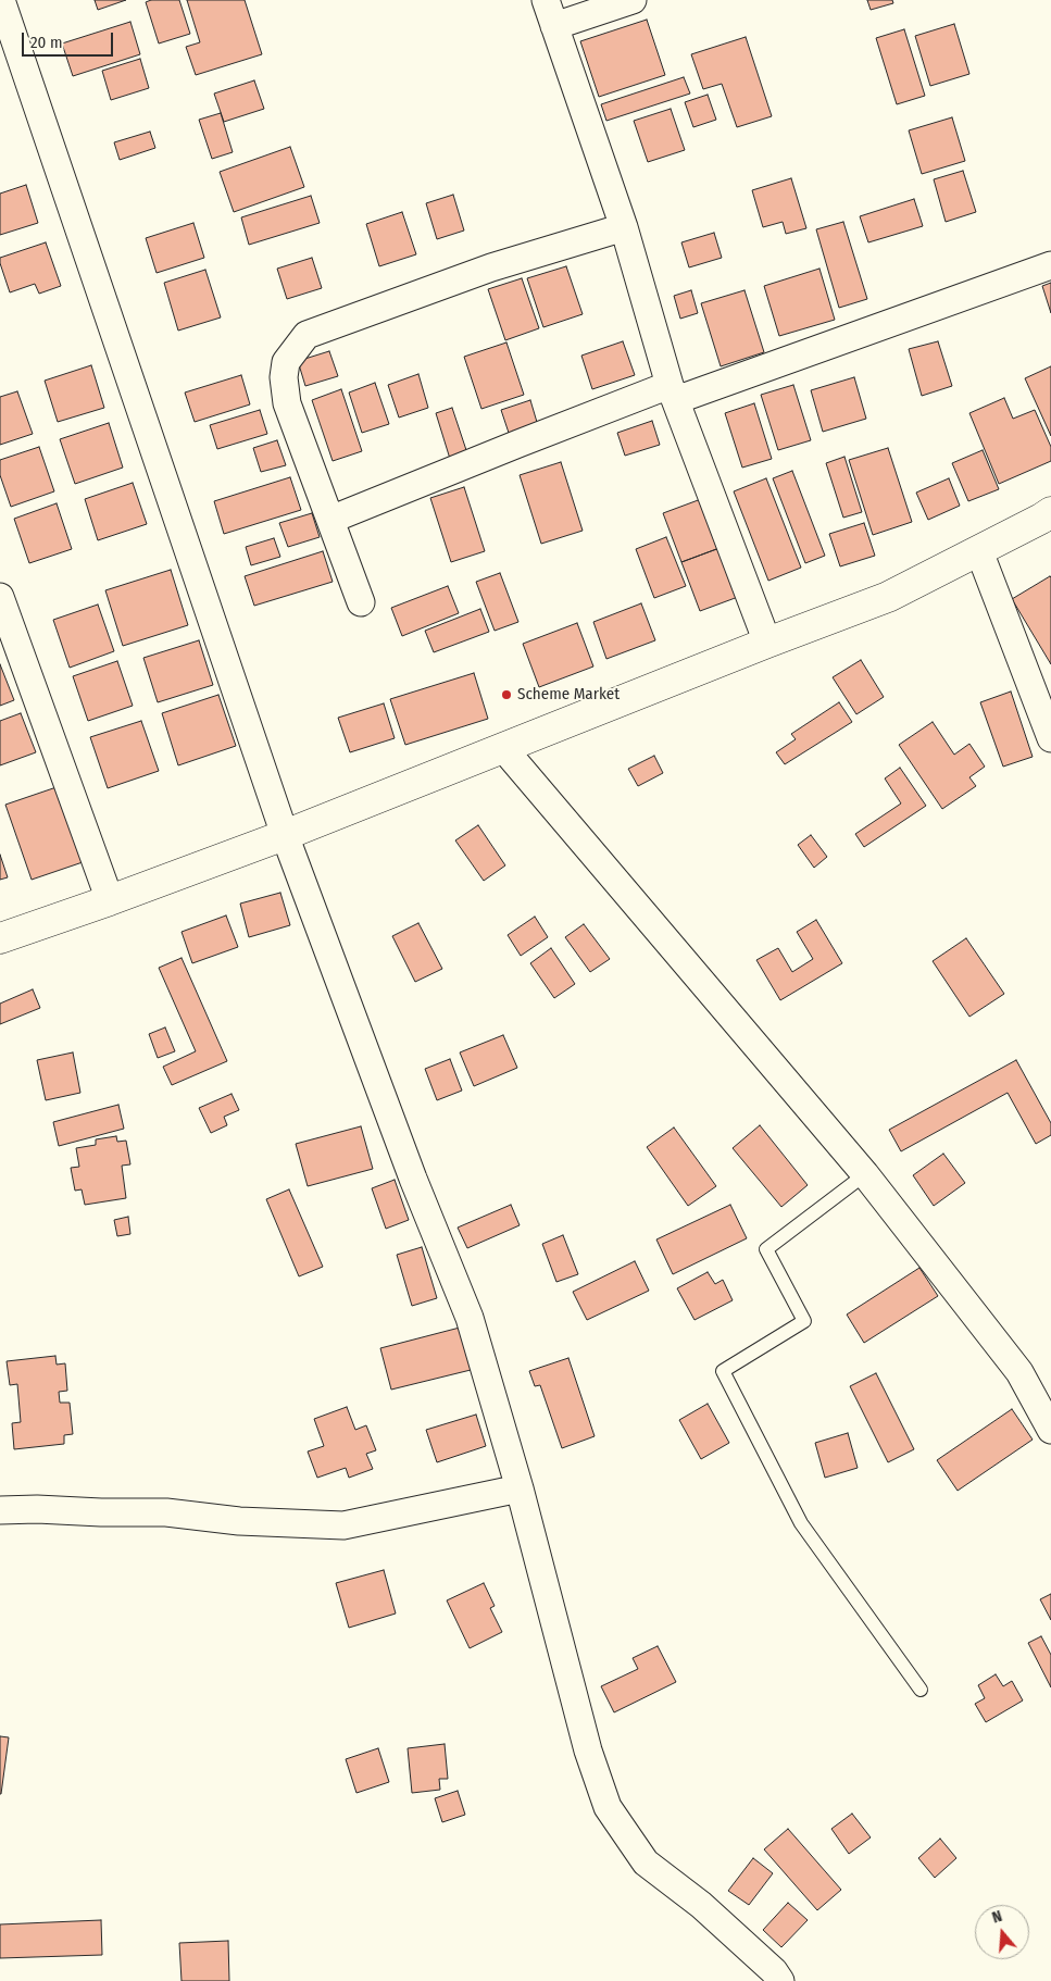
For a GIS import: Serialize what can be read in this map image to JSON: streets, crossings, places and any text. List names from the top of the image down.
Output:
{
  "places": ["Scheme Market"],
  "scale_bar": "20 m",
  "north": "top"
}
